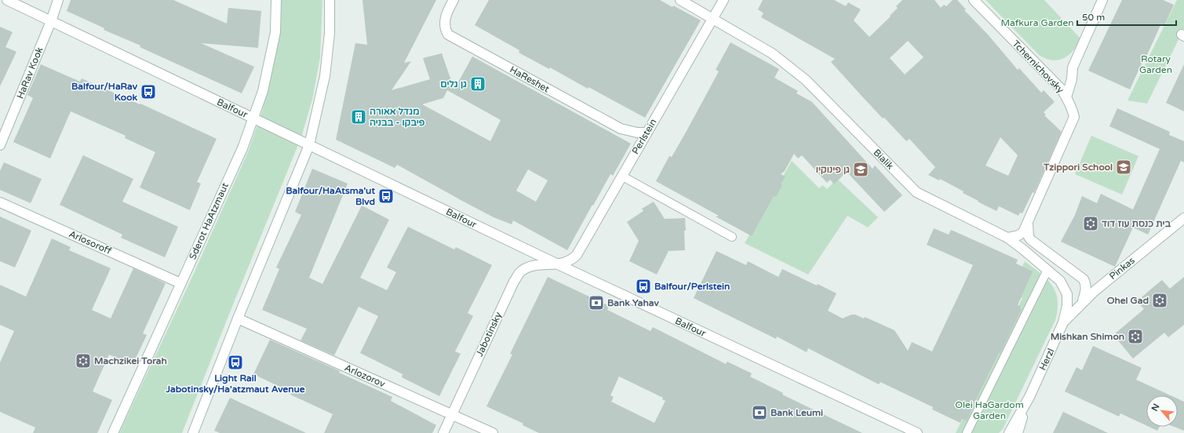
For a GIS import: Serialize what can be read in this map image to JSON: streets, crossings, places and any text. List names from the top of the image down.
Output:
{
  "streets": {
    "street": [
      "Tchernichovsky",
      "HaRav Kook",
      "HaReshet",
      "Balfour",
      "Perlstein",
      "Bialik",
      "Sderot HaAtzmaut",
      "Arlosoroff",
      "Pinkas",
      "Jabotinsky",
      "Herzl",
      "Arlozorov"
    ]
  },
  "crossings": [
    ["Tchernichovsky", "Bialik"],
    ["HaRav Kook", "Balfour"],
    ["HaReshet", "Perlstein"],
    ["Balfour", "Perlstein"],
    ["Balfour", "Sderot HaAtzmaut"],
    ["Balfour", "Jabotinsky"],
    ["Perlstein", "Bialik"],
    ["Perlstein", "Jabotinsky"],
    ["Bialik", "Pinkas"],
    ["Bialik", "Herzl"],
    ["Sderot HaAtzmaut", "Arlosoroff"],
    ["Pinkas", "Herzl"],
    ["Jabotinsky", "Arlozorov"]
  ],
  "parks": ["Mafkura Garden", "Rotary Garden", "Olei HaGardom Garden"],
  "places": {
    "building": ["גן גלים", "מגדל אאורה פיבקו - בבניה"],
    "bus stop": [
      "Balfour/HaRav Kook",
      "Balfour/HaAtsma'ut Blvd",
      "Balfour/Perlstein",
      "Light Rail Jabotinsky/Ha'atzmaut Avenue"
    ],
    "school or university": ["Tzippori School", "גן פינוקיו"],
    "synagogue": [
      "בית כנסת עוז דוד",
      "Ohel Gad",
      "Mishkan Shimon",
      "Machzikei Torah"
    ],
    "bank": ["Bank Yahav", "Bank Leumi"]
  },
  "scale_bar": "50 m",
  "north": "top left"
}
